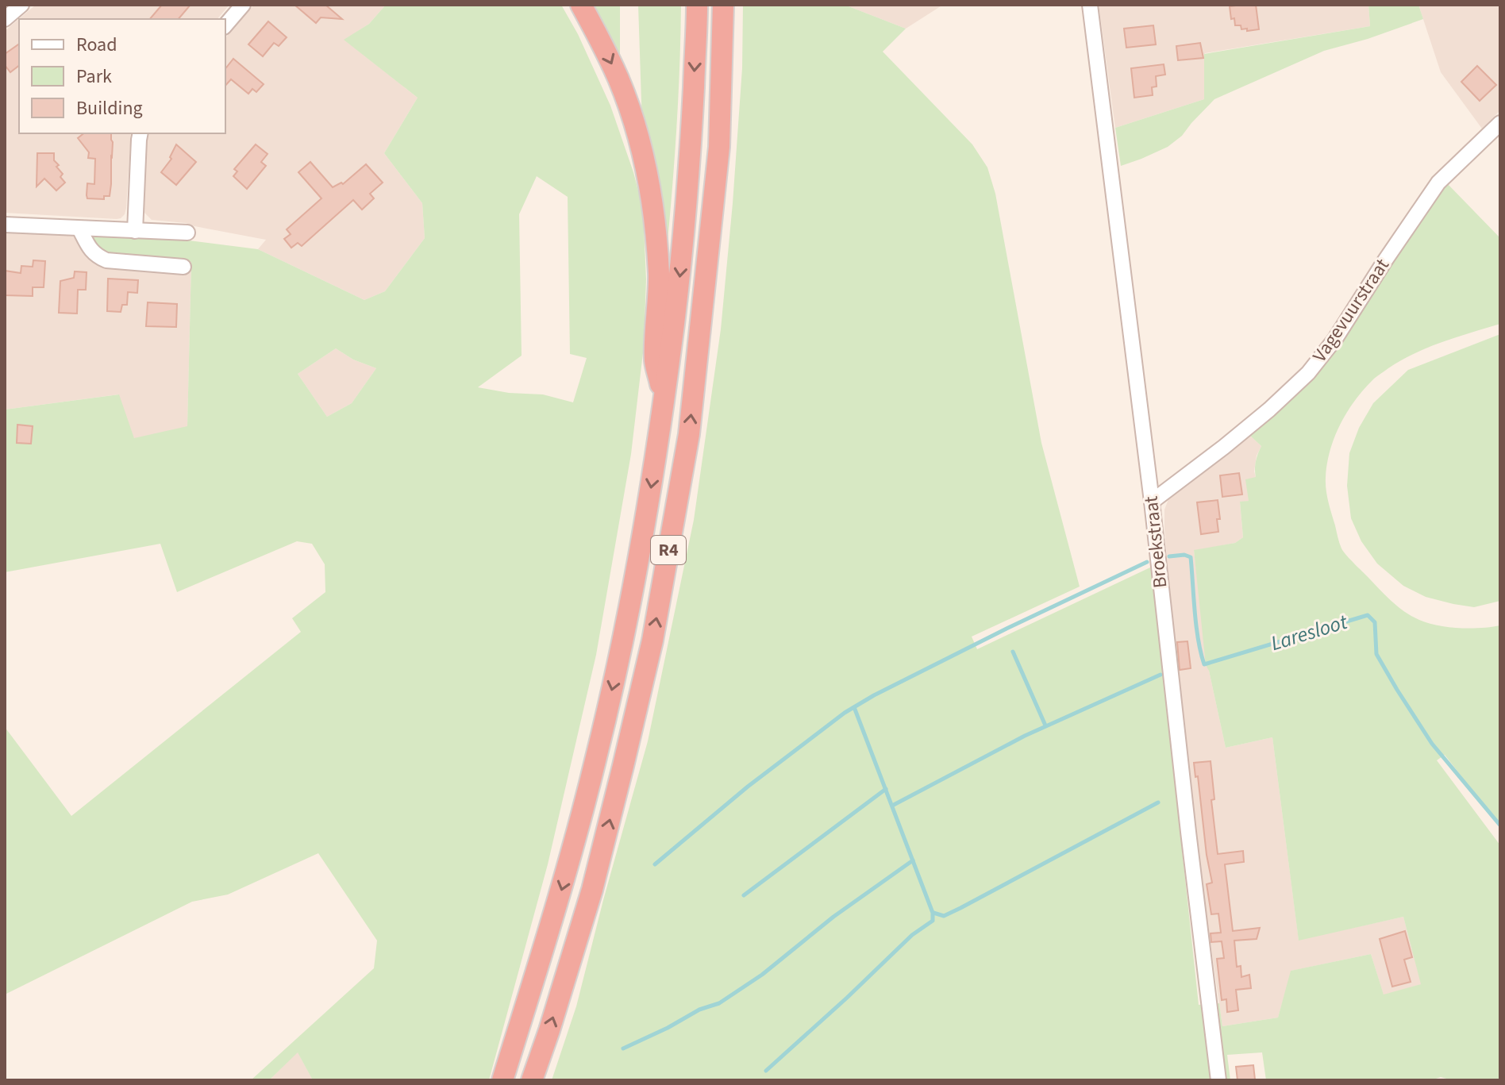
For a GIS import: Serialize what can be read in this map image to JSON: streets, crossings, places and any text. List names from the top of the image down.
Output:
{
  "streets": {
    "highway": ["R4"],
    "street": ["Vagevuurstraat", "Broekstraat"]
  },
  "crossings": [
    ["Vagevuurstraat", "Broekstraat"]
  ],
  "water": ["Laresloot"],
  "legend": ["Road", "Park", "Building"]
}
